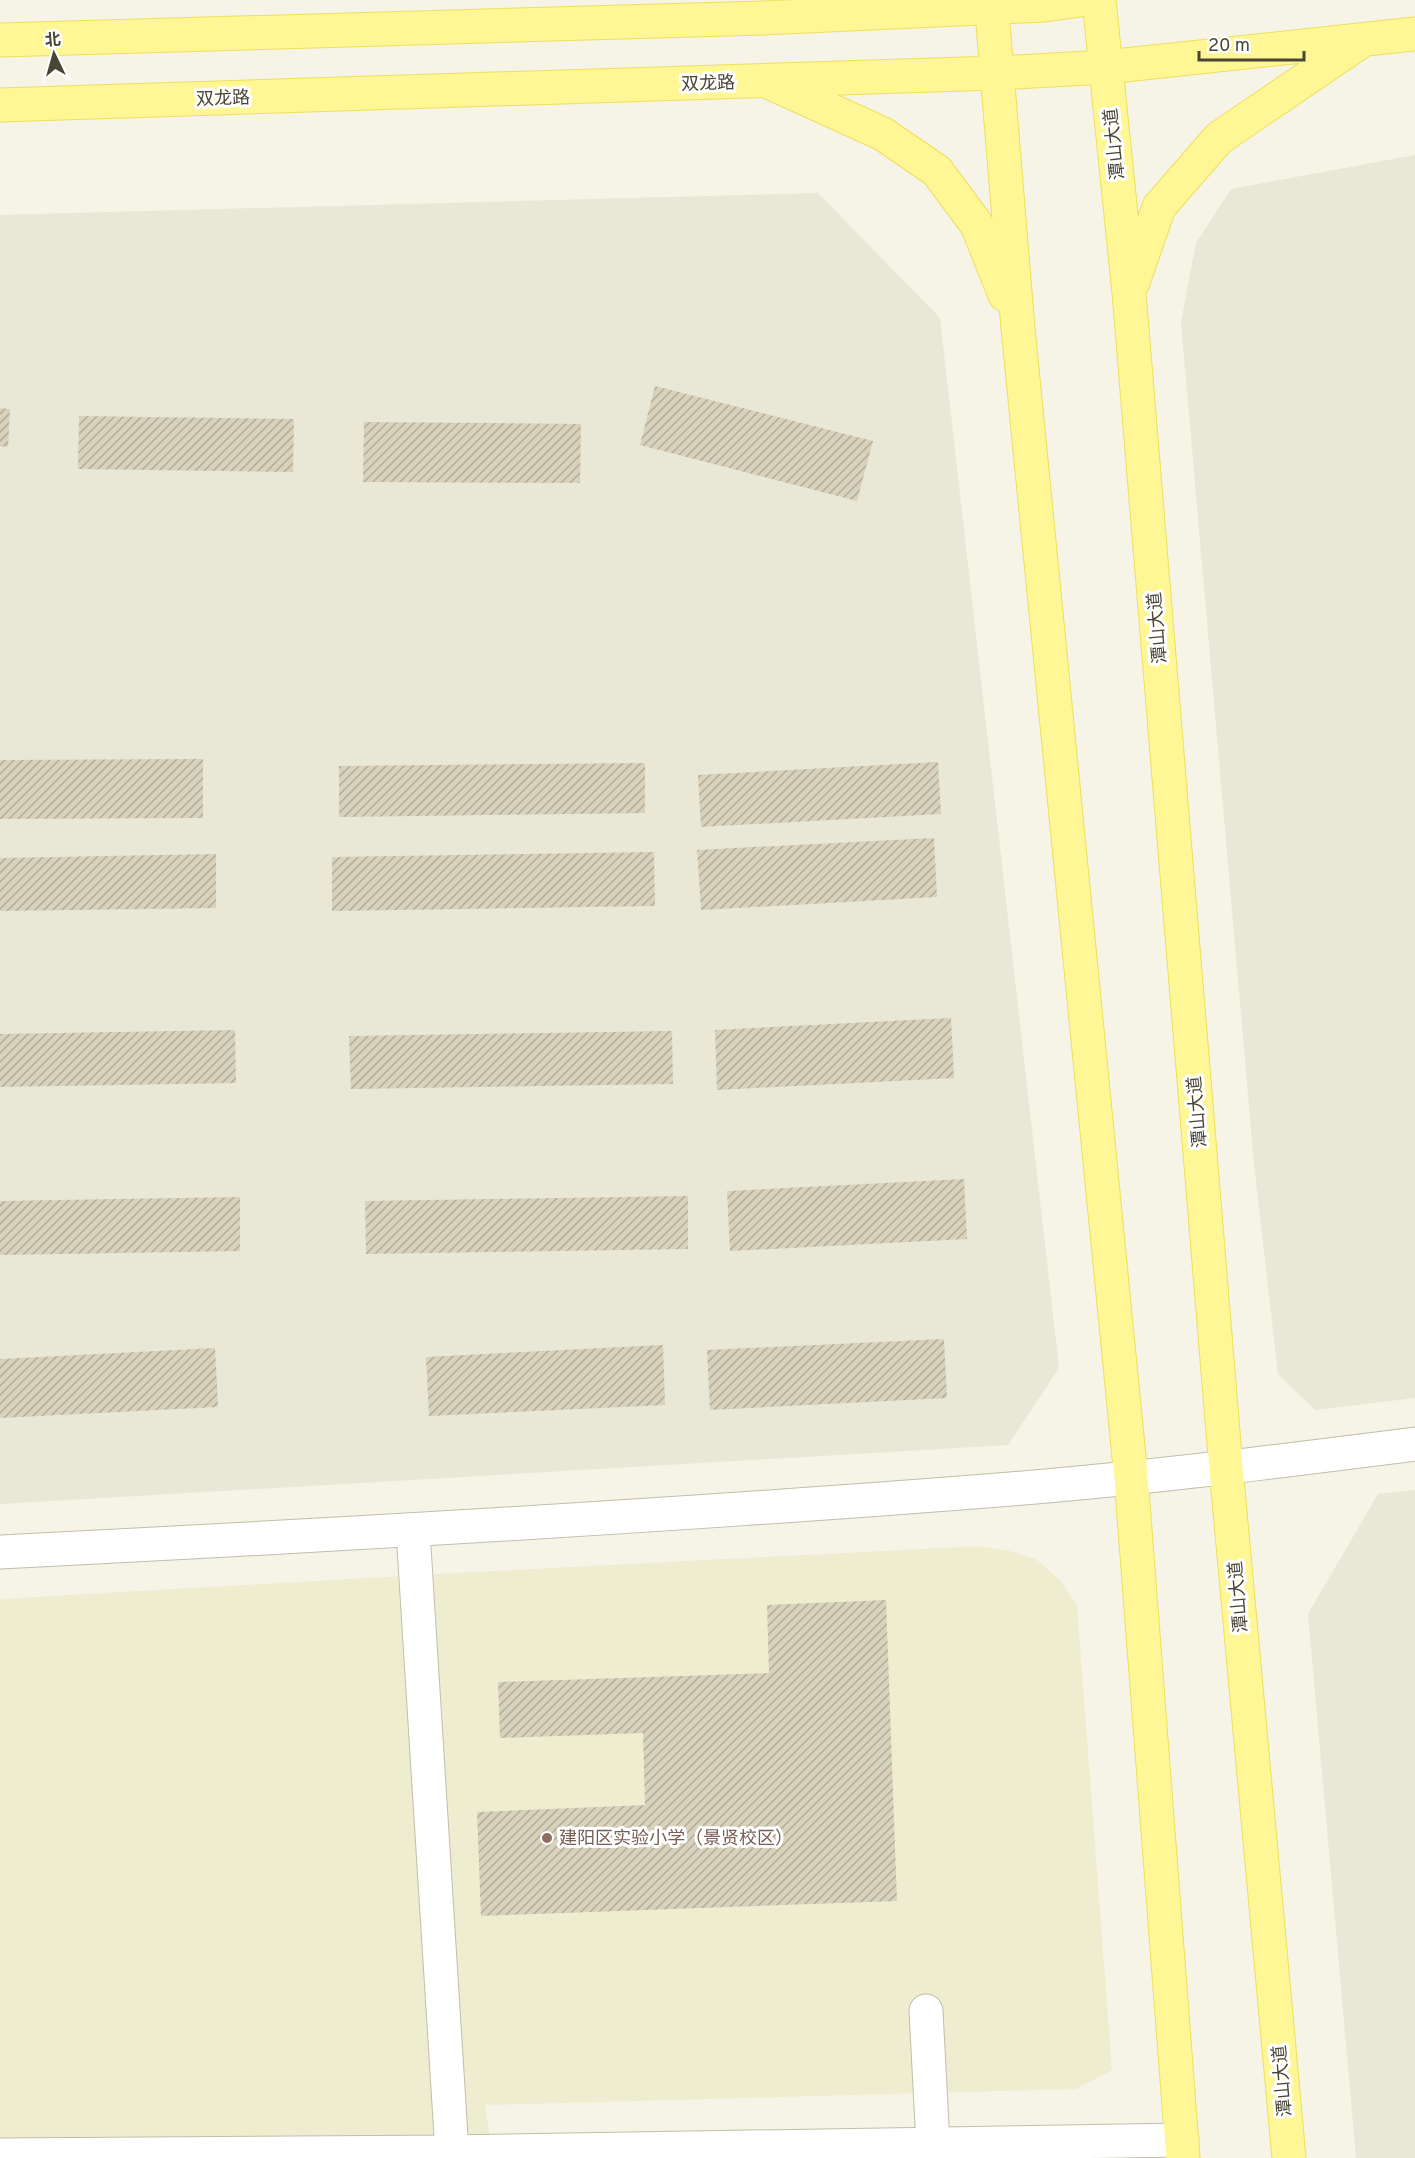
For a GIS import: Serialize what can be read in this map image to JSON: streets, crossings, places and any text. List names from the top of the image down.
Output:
{
  "streets": {
    "main road": ["双龙路", "潭山大道"]
  },
  "crossings": [
    ["双龙路", "潭山大道"]
  ],
  "places": ["建阳区实验小学（景贤校区）"],
  "scale_bar": "20 m",
  "north": "top"
}
